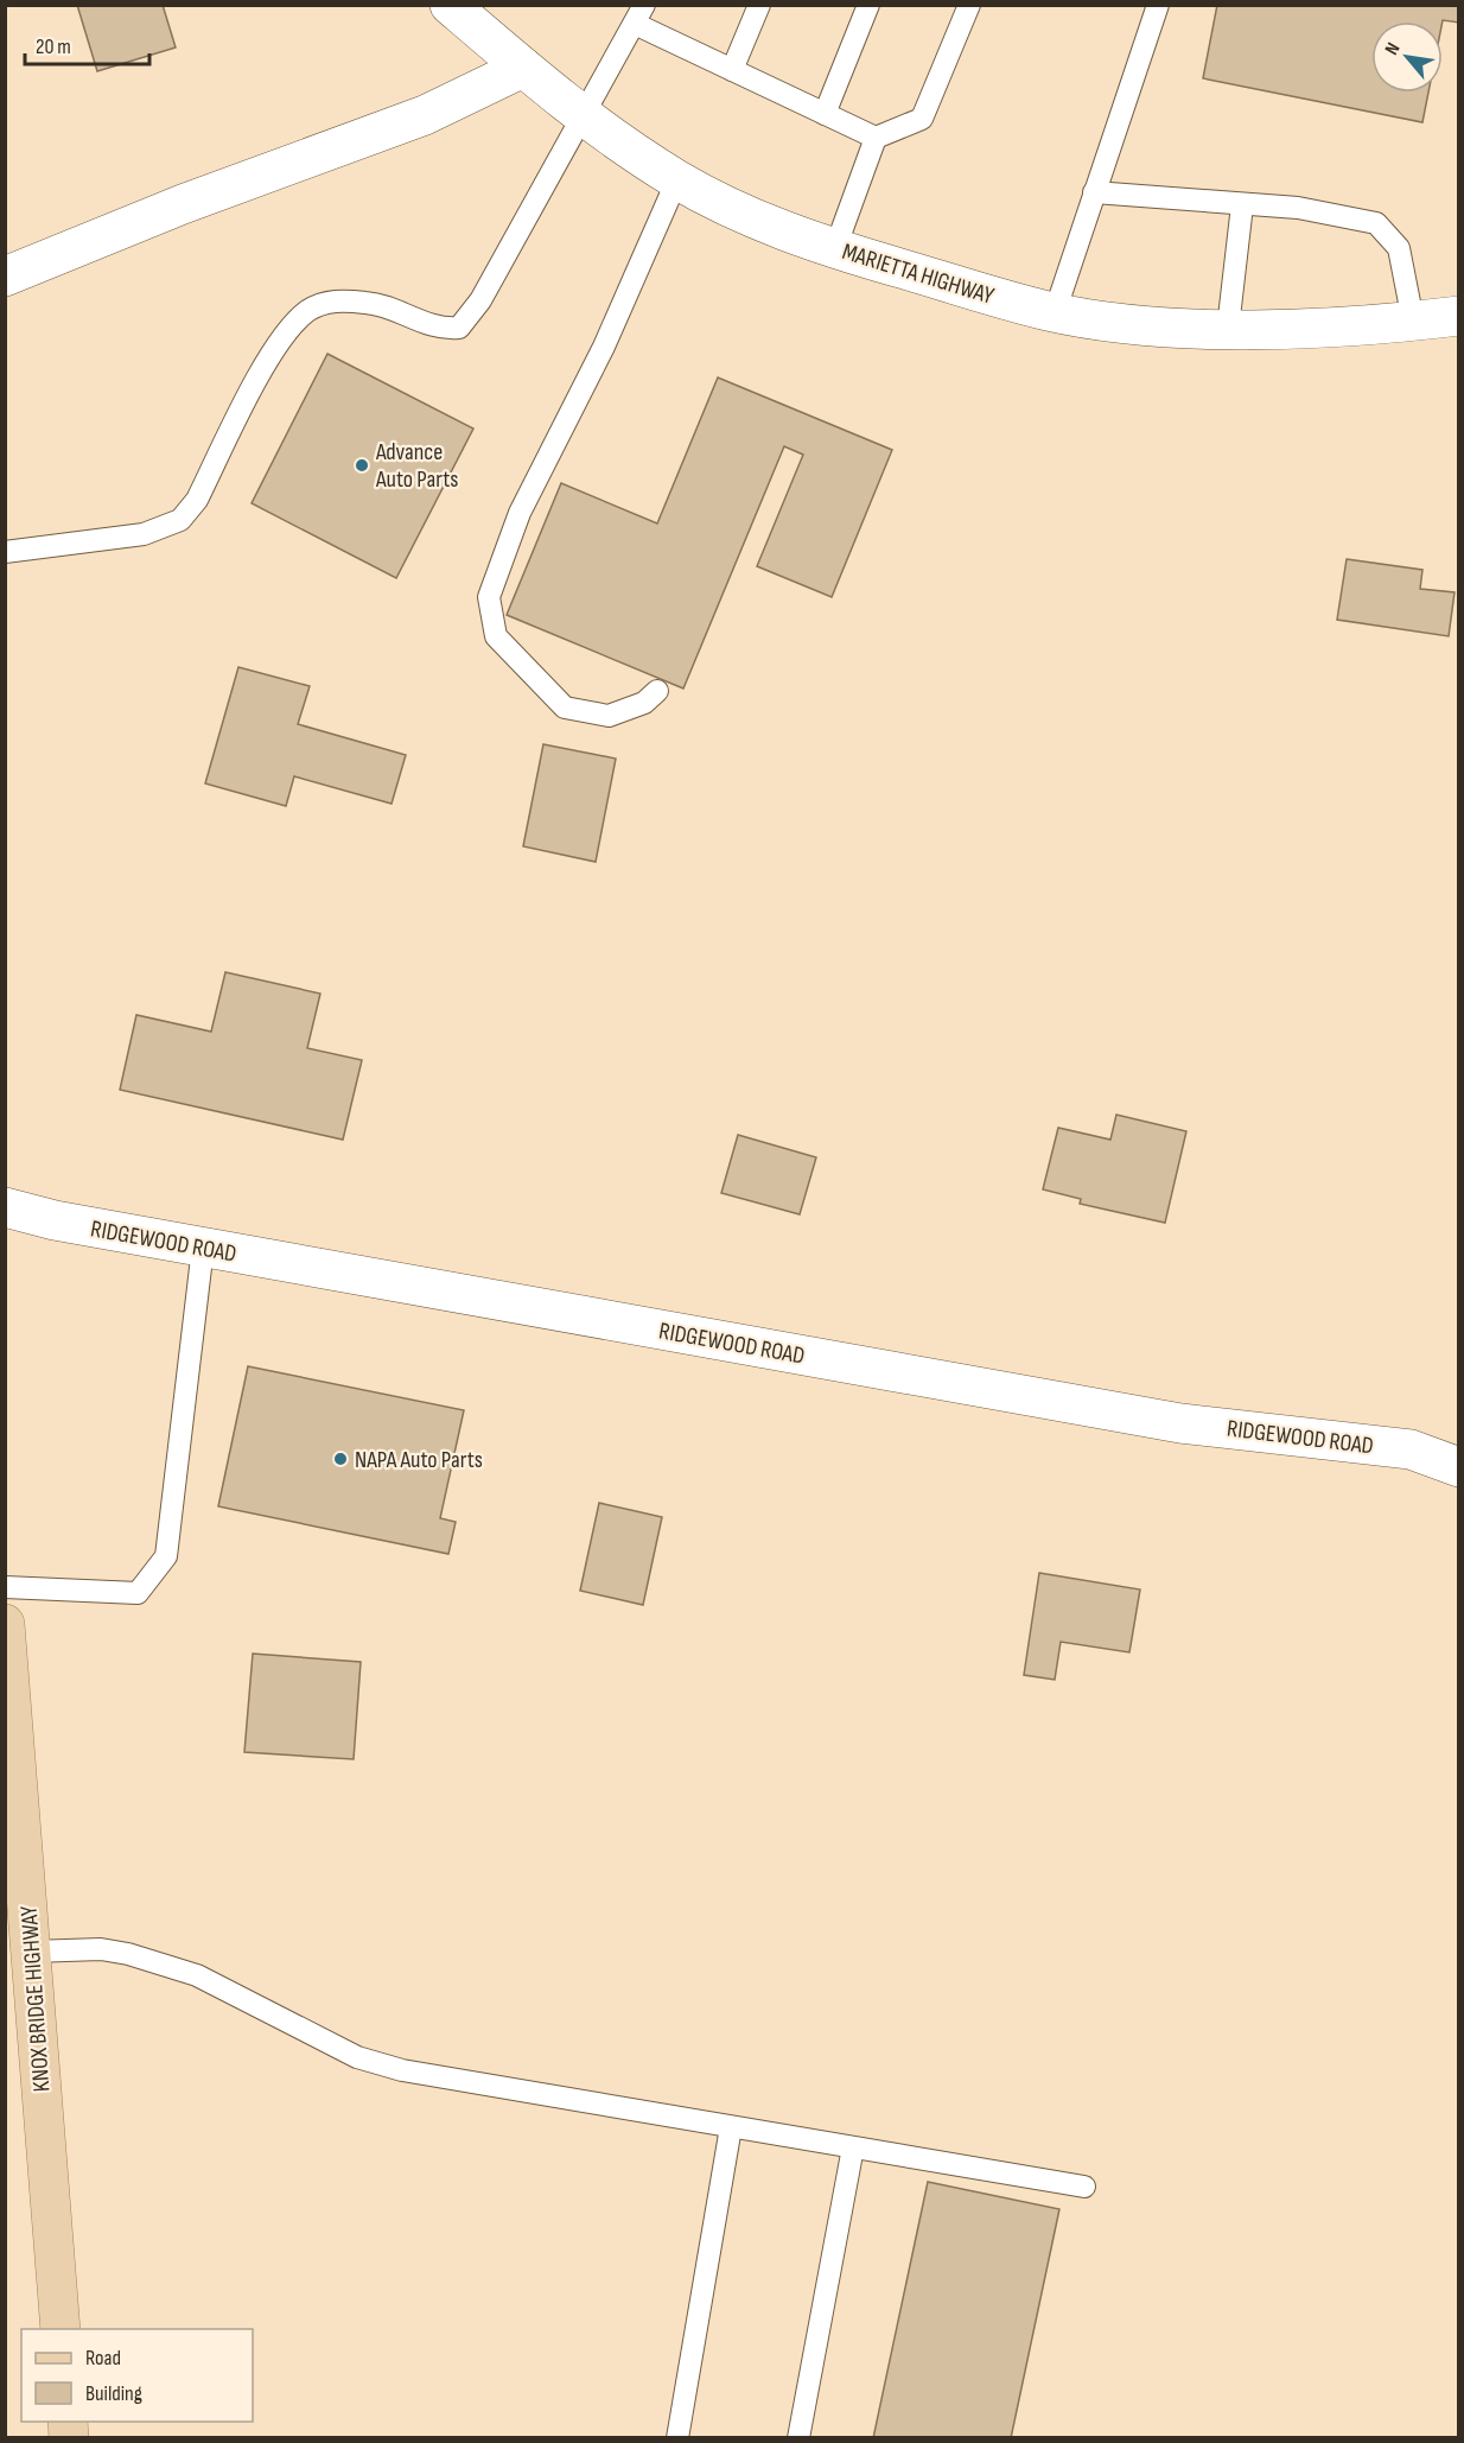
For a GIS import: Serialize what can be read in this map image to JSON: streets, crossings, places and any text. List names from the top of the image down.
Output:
{
  "streets": {
    "main road": ["KNOX BRIDGE HIGHWAY"],
    "street": ["MARIETTA HIGHWAY", "RIDGEWOOD ROAD"]
  },
  "places": ["Advance Auto Parts", "NAPA Auto Parts"],
  "legend": ["Road", "Building"],
  "scale_bar": "20 m",
  "north": "top left"
}
